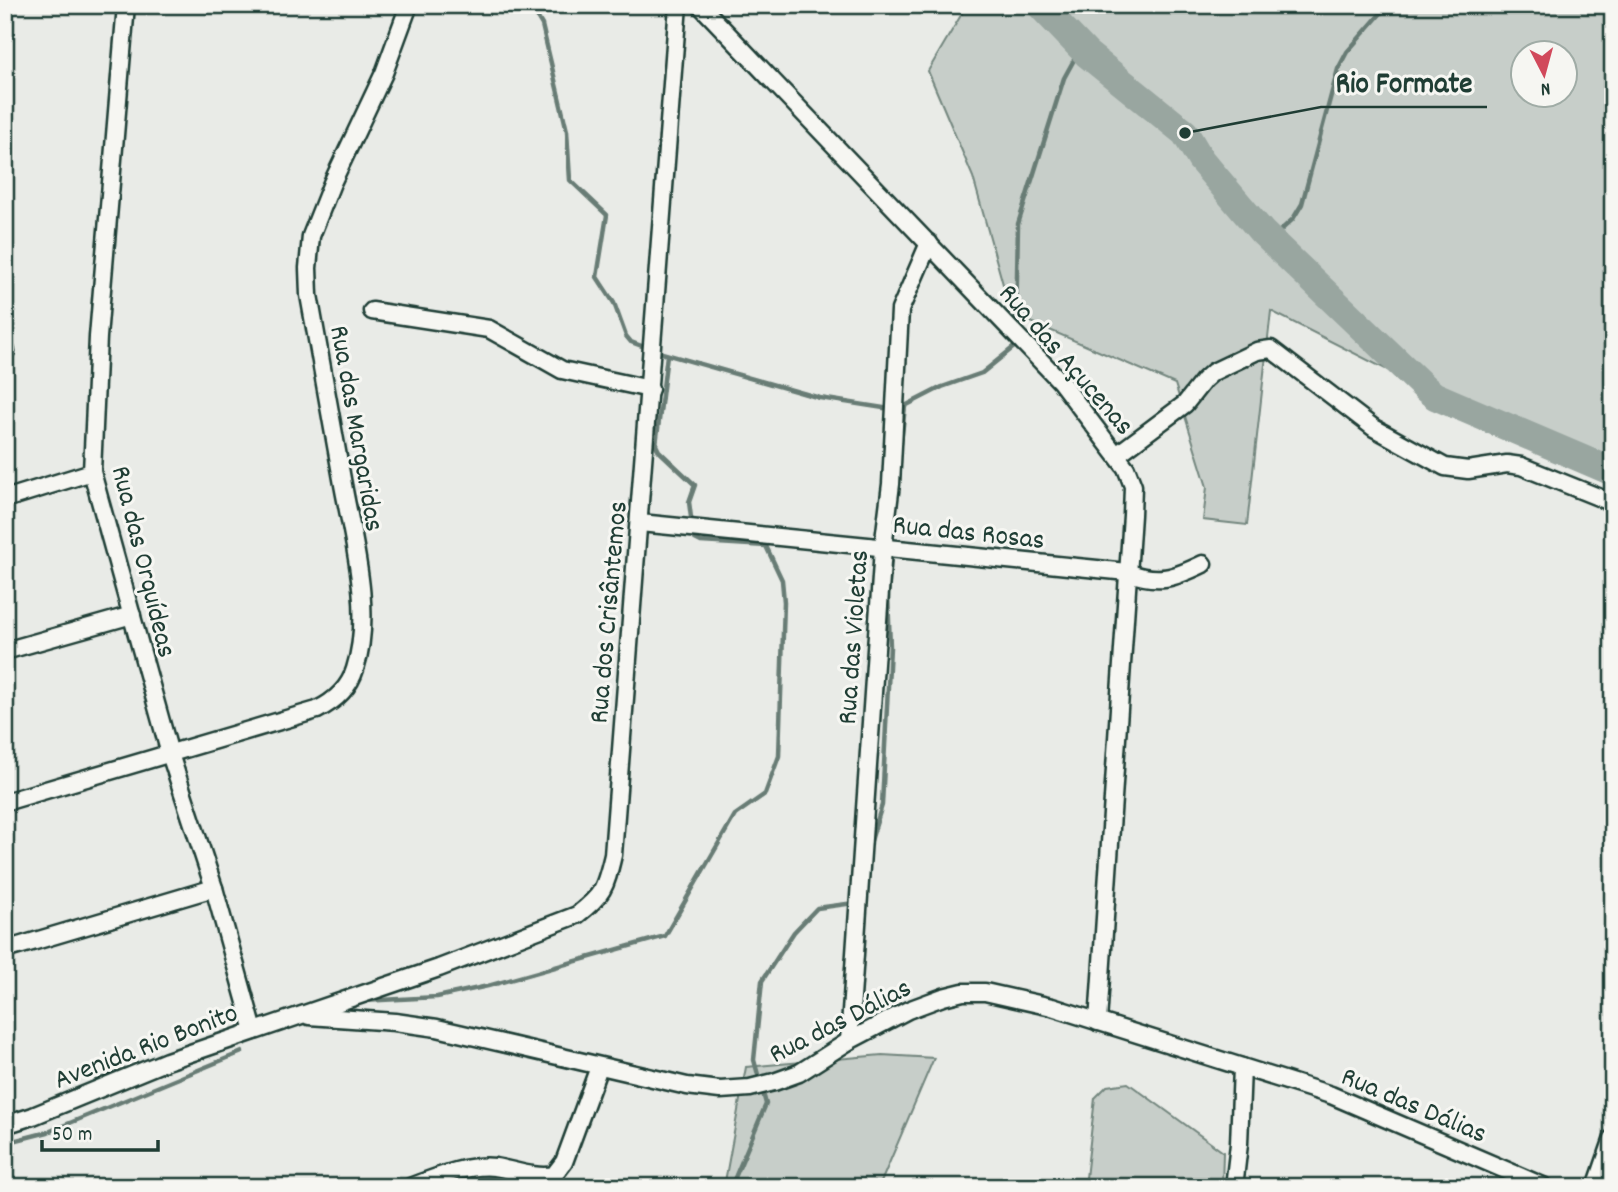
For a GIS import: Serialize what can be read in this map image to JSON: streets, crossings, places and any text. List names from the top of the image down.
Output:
{
  "streets": {
    "street": [
      "Rua das Açucenas",
      "Rua das Margaridas",
      "Rua das Rosas",
      "Rua das Orquídeas",
      "Rua dos Crisântemos",
      "Rua das Violetas",
      "Rua das Dálias",
      "Avenida Rio Bonito"
    ]
  },
  "crossings": [
    ["Rua das Açucenas", "Rua das Rosas"],
    ["Rua das Açucenas", "Rua das Violetas"],
    ["Rua das Açucenas", "Rua das Dálias"],
    ["Rua das Margaridas", "Rua das Orquídeas"],
    ["Rua das Rosas", "Rua dos Crisântemos"],
    ["Rua das Rosas", "Rua das Violetas"],
    ["Rua das Orquídeas", "Rua dos Crisântemos"],
    ["Rua das Orquídeas", "Avenida Rio Bonito"],
    ["Rua dos Crisântemos", "Rua das Dálias"],
    ["Rua dos Crisântemos", "Avenida Rio Bonito"],
    ["Rua das Violetas", "Rua das Dálias"]
  ],
  "places": ["Rio Formate"],
  "scale_bar": "50 m",
  "north": "bottom"
}
